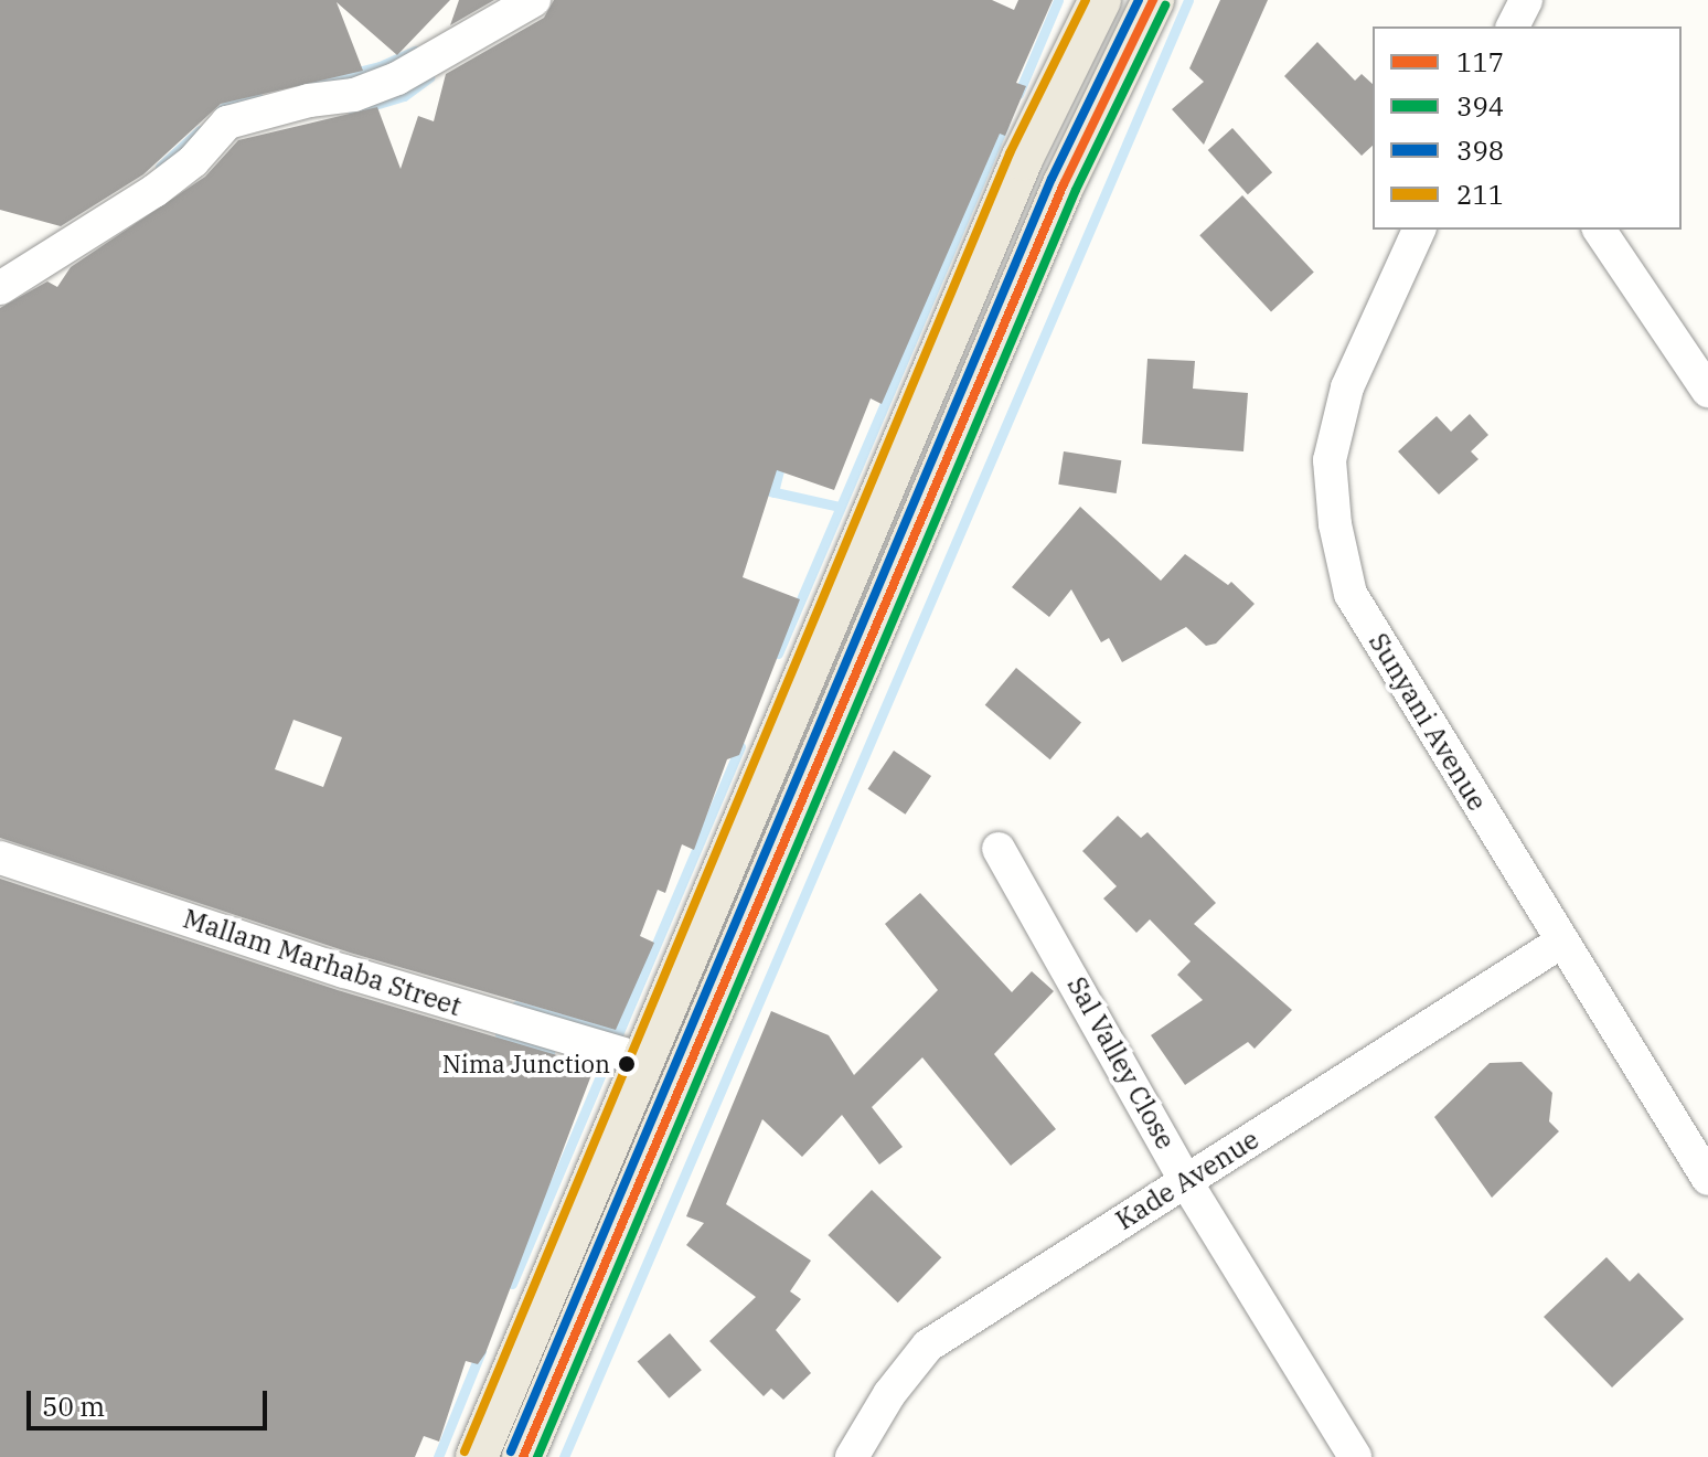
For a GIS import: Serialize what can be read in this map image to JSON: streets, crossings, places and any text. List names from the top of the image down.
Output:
{
  "streets": {
    "street": [
      "Sunyani Avenue",
      "Mallam Marhaba Street",
      "Sal Valley Close",
      "Kade Avenue"
    ]
  },
  "crossings": [
    ["Sunyani Avenue", "Kade Avenue"],
    ["Sal Valley Close", "Kade Avenue"]
  ],
  "places": ["Nima Junction"],
  "lines": [
    "transit line 117",
    "transit line 398",
    "transit line 211",
    "transit line 394"
  ],
  "legend": [
    "117",
    "394",
    "398",
    "211"
  ],
  "scale_bar": "50 m"
}
